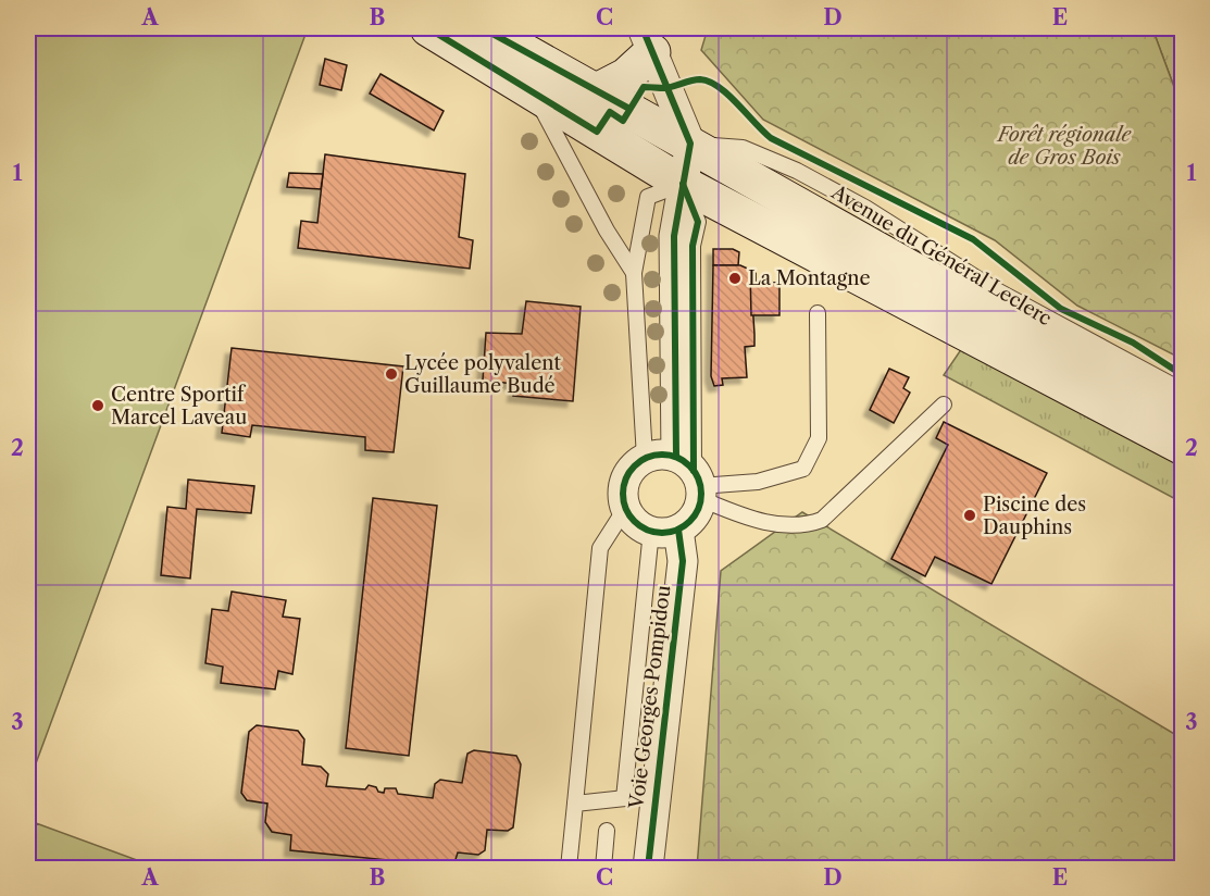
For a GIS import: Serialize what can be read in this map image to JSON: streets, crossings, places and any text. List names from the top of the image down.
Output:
{
  "streets": {
    "main road": ["Avenue du Général Leclerc"],
    "street": ["Voie Georges Pompidou"]
  },
  "parks": ["Forêt régionale de Gros Bois"],
  "places": [
    "La Montagne",
    "Lycée polyvalent Guillaume Budé",
    "Centre Sportif Marcel Laveau",
    "Piscine des Dauphins"
  ],
  "grid": {
    "columns": [
      "A",
      "B",
      "C",
      "D",
      "E"
    ],
    "rows": ["1", "2", "3"]
  }
}
